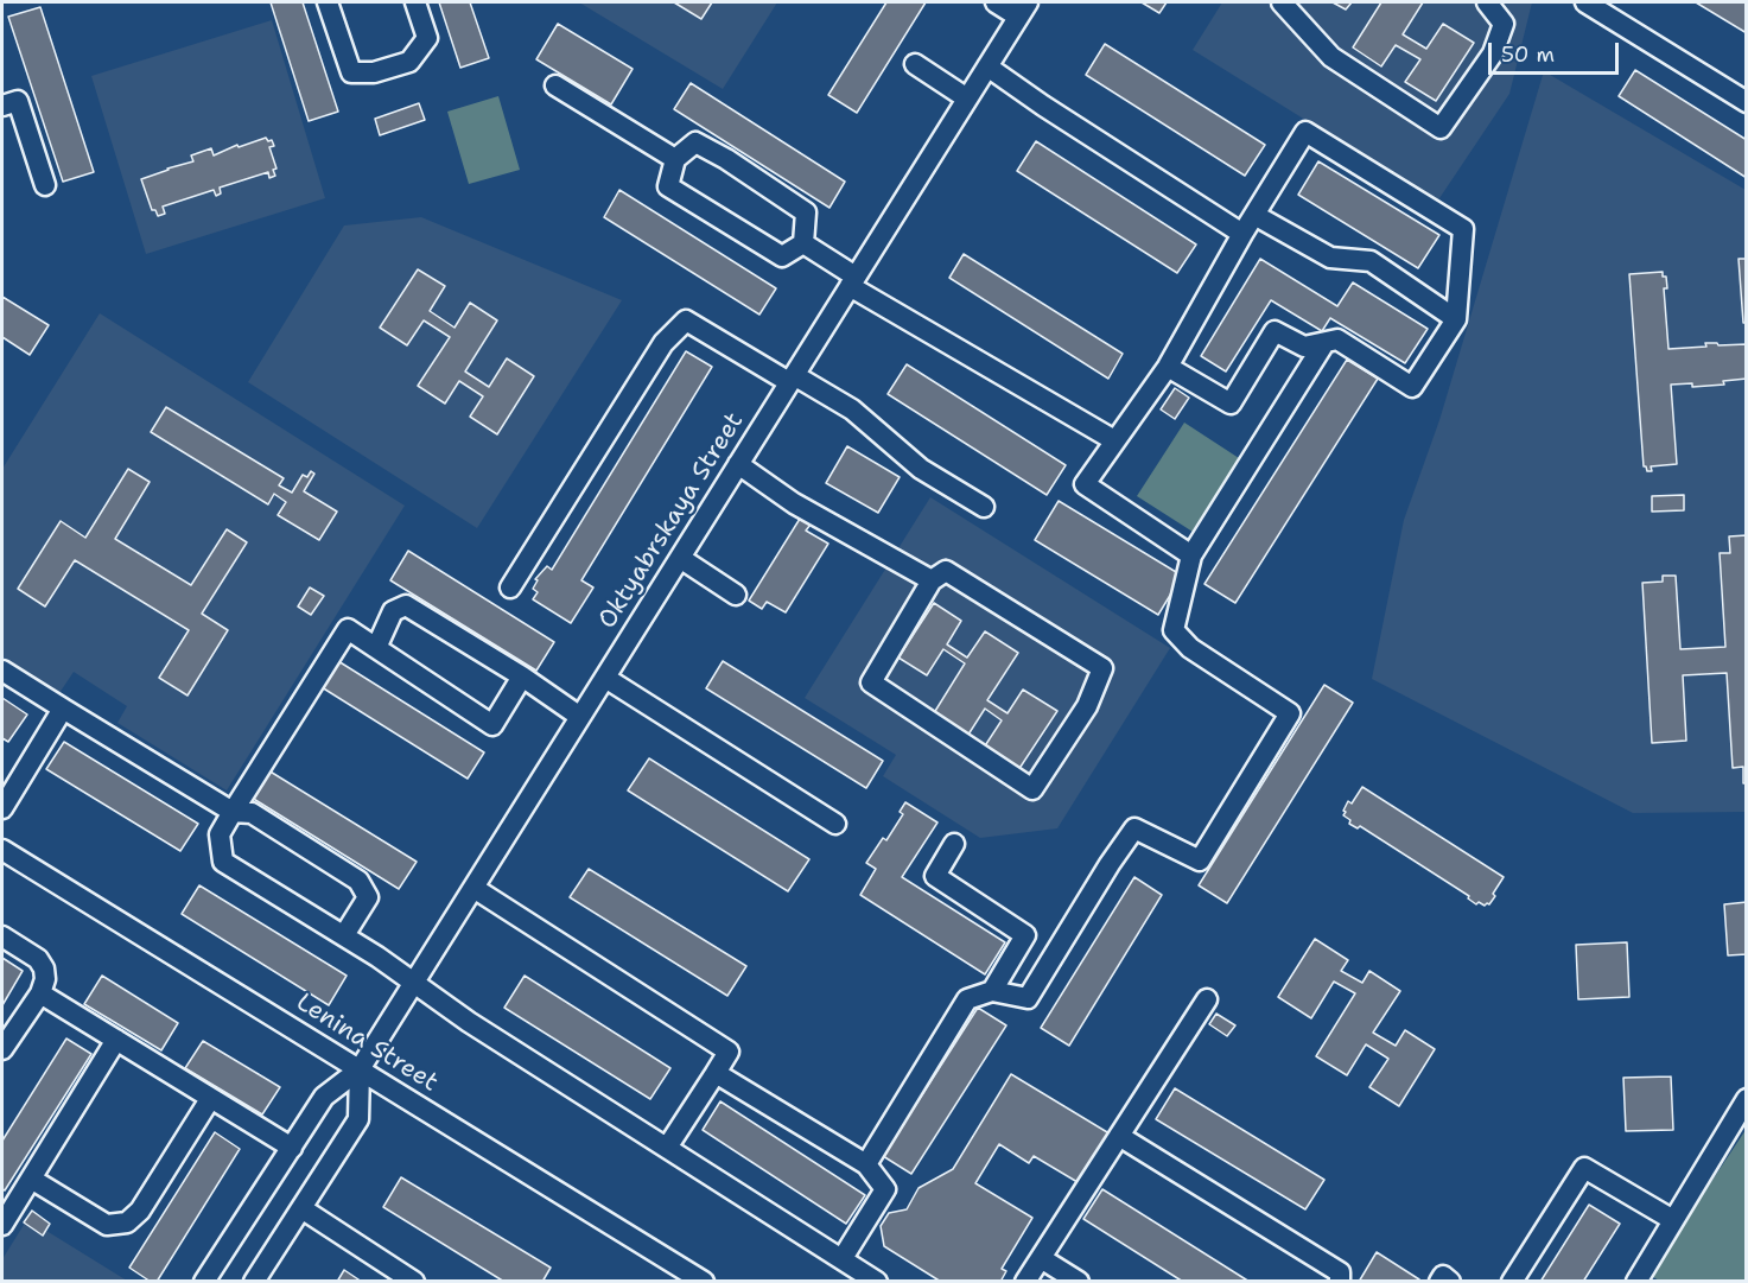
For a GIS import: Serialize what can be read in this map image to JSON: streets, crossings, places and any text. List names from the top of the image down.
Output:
{
  "streets": {
    "street": ["Oktyabrskaya Street", "Lenina Street"]
  },
  "crossings": [
    ["Oktyabrskaya Street", "Lenina Street"]
  ],
  "scale_bar": "50 m"
}
